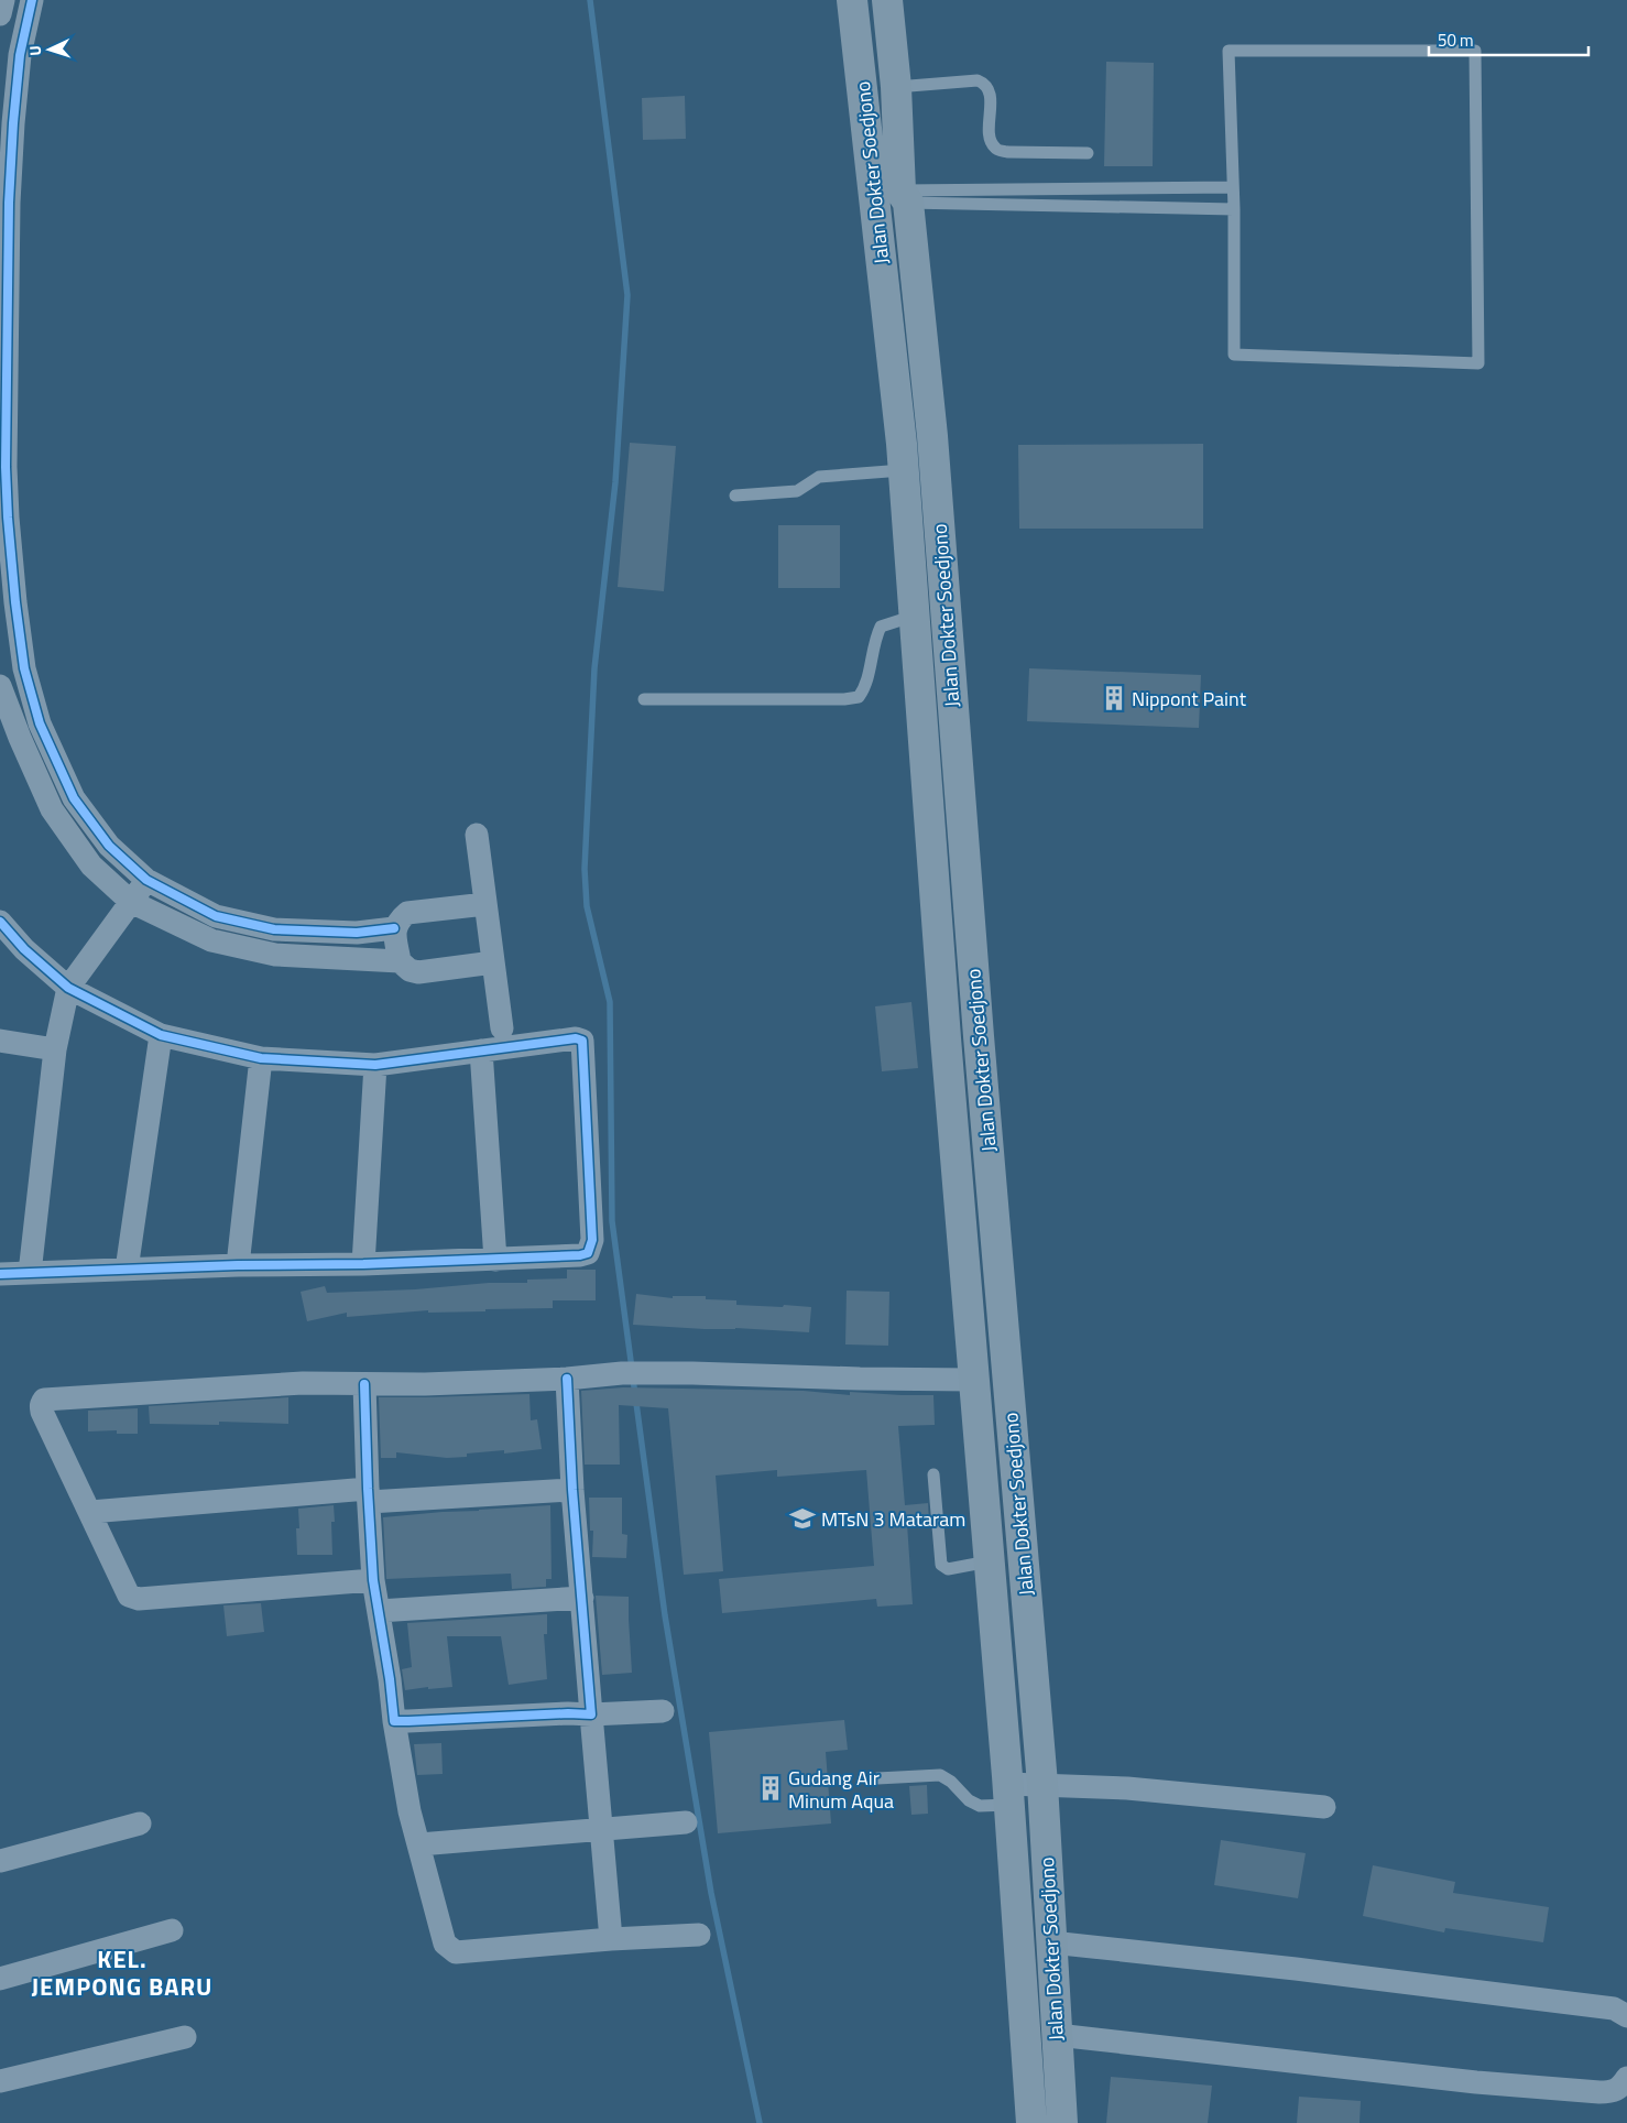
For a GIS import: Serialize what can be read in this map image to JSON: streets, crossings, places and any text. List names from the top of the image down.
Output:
{
  "streets": {
    "highway": ["Jalan Dokter Soedjono"]
  },
  "districts": ["KEL. JEMPONG BARU"],
  "places": {
    "building": ["Nippont Paint", "Gudang Air Minum Aqua"],
    "school or university": ["MTsN 3 Mataram"]
  },
  "scale_bar": "50 m",
  "north": "left"
}
